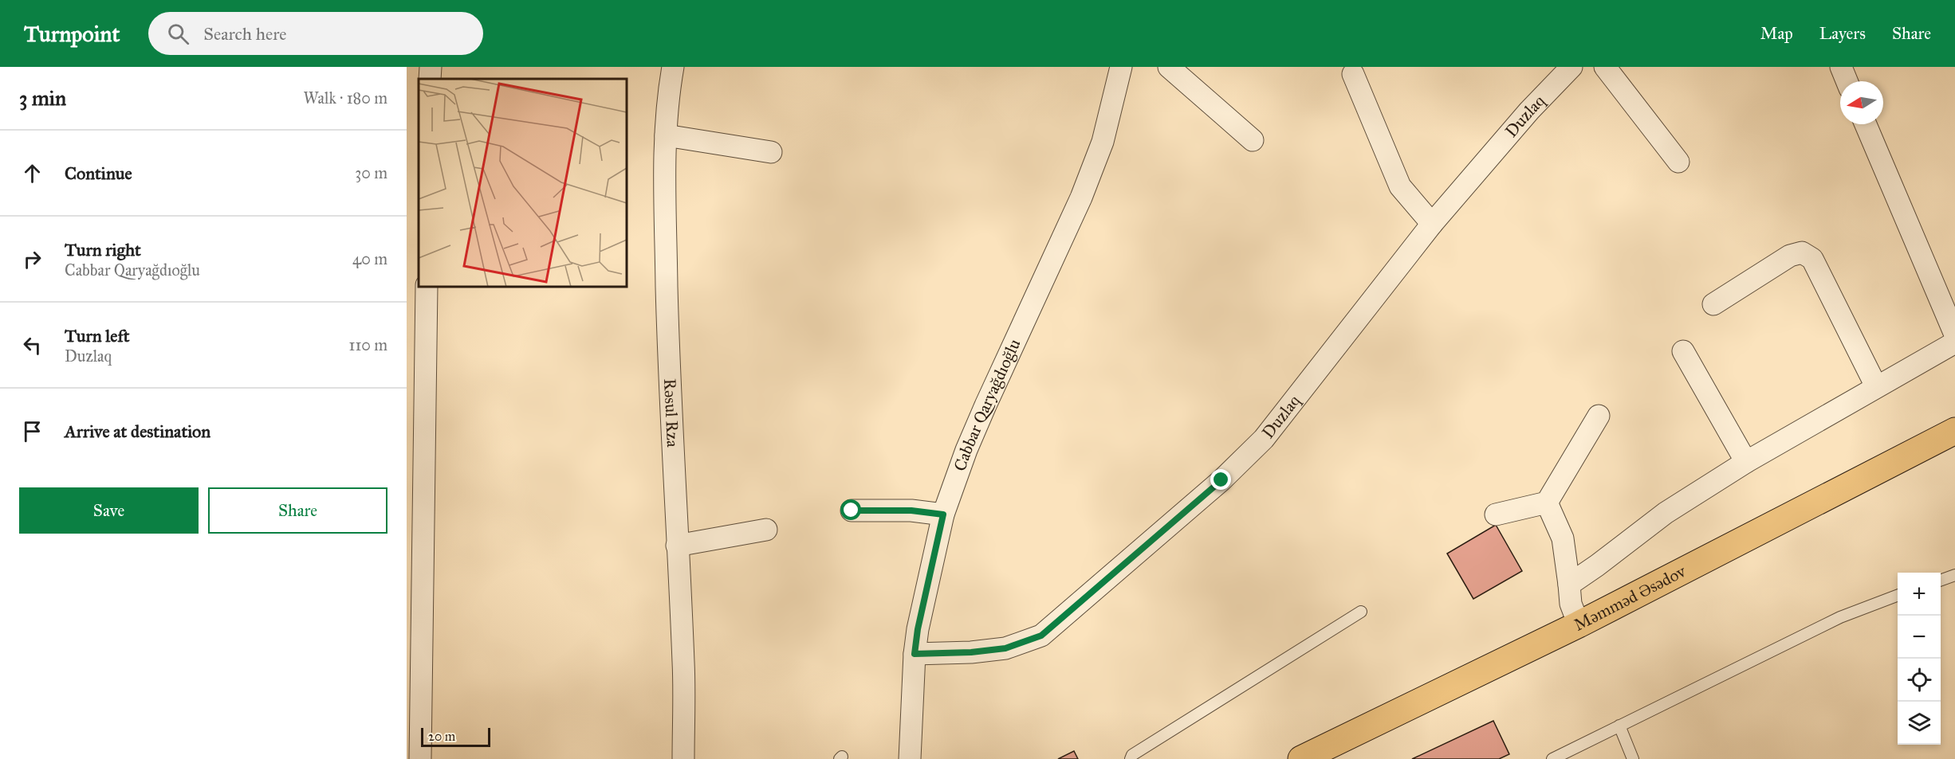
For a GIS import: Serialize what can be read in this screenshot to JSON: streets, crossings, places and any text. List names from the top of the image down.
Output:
{
  "streets": {
    "main road": ["Məmməd Əsədov"],
    "street": ["Duzlaq", "Cabbar Qaryağdıoğlu", "Rəsul Rza"]
  },
  "crossings": [
    ["Duzlaq", "Cabbar Qaryağdıoğlu"]
  ],
  "scale_bar": "20 m",
  "north": "left",
  "page": {
    "header": "Turnpoint",
    "search": "Search here",
    "nav": ["Map", "Layers", "Share"],
    "heading": ["3 min", "Walk · 180 m"],
    "list": [
      ["Continue", "30 m"],
      ["Turn right", "Cabbar Qaryağdıoğlu", "40 m"],
      ["Turn left", "Duzlaq", "110 m"],
      "Arrive at destination"
    ],
    "buttons": ["Save", "Share"],
    "map_buttons": ["+", "−"],
    "scale": "20 m"
  }
}
